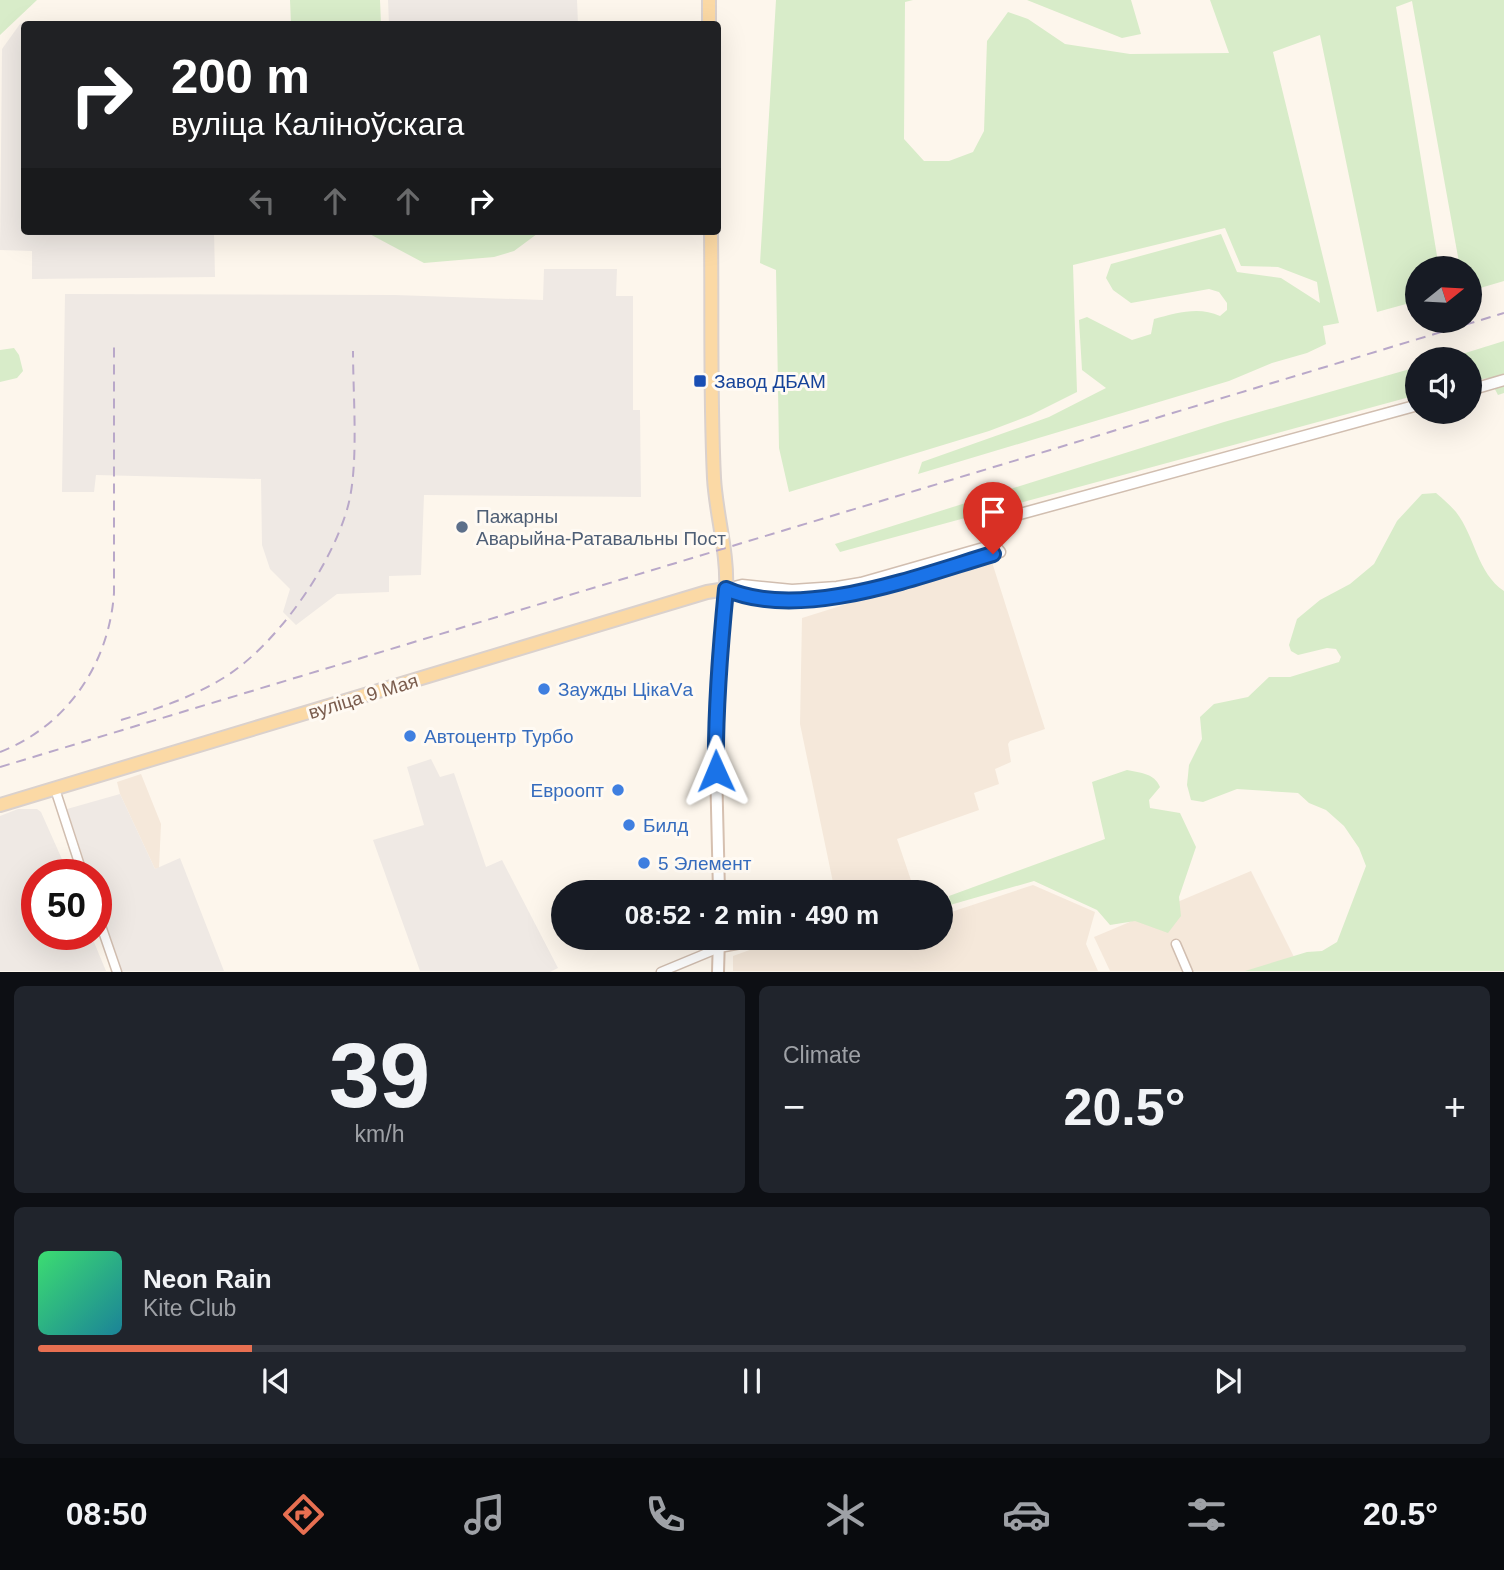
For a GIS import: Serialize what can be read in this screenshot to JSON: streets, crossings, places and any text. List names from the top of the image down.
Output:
{
  "streets": {
    "main road": ["вуліца 9 Мая"]
  },
  "places": {
    "transit": ["Завод ДБАМ"],
    "other": [
      "Пажарны Аварыйна-Ратавальны Пост",
      "Заужды ЦікаVа",
      "Автоцентр Турбо",
      "Евроопт",
      "Билд",
      "5 Элемент"
    ]
  },
  "north": "right",
  "page": {
    "turn": ["200 m", "вуліца Каліноўскага"],
    "limit": "50",
    "trip": "08:52 · 2 min · 490 m",
    "tile": [
      ["39", "km/h"],
      "Climate"
    ],
    "heat": ["−", "20.5°", "+"],
    "song": ["Neon Rain", "Kite Club"],
    "tabs": ["08:50", "20.5°"]
  }
}
